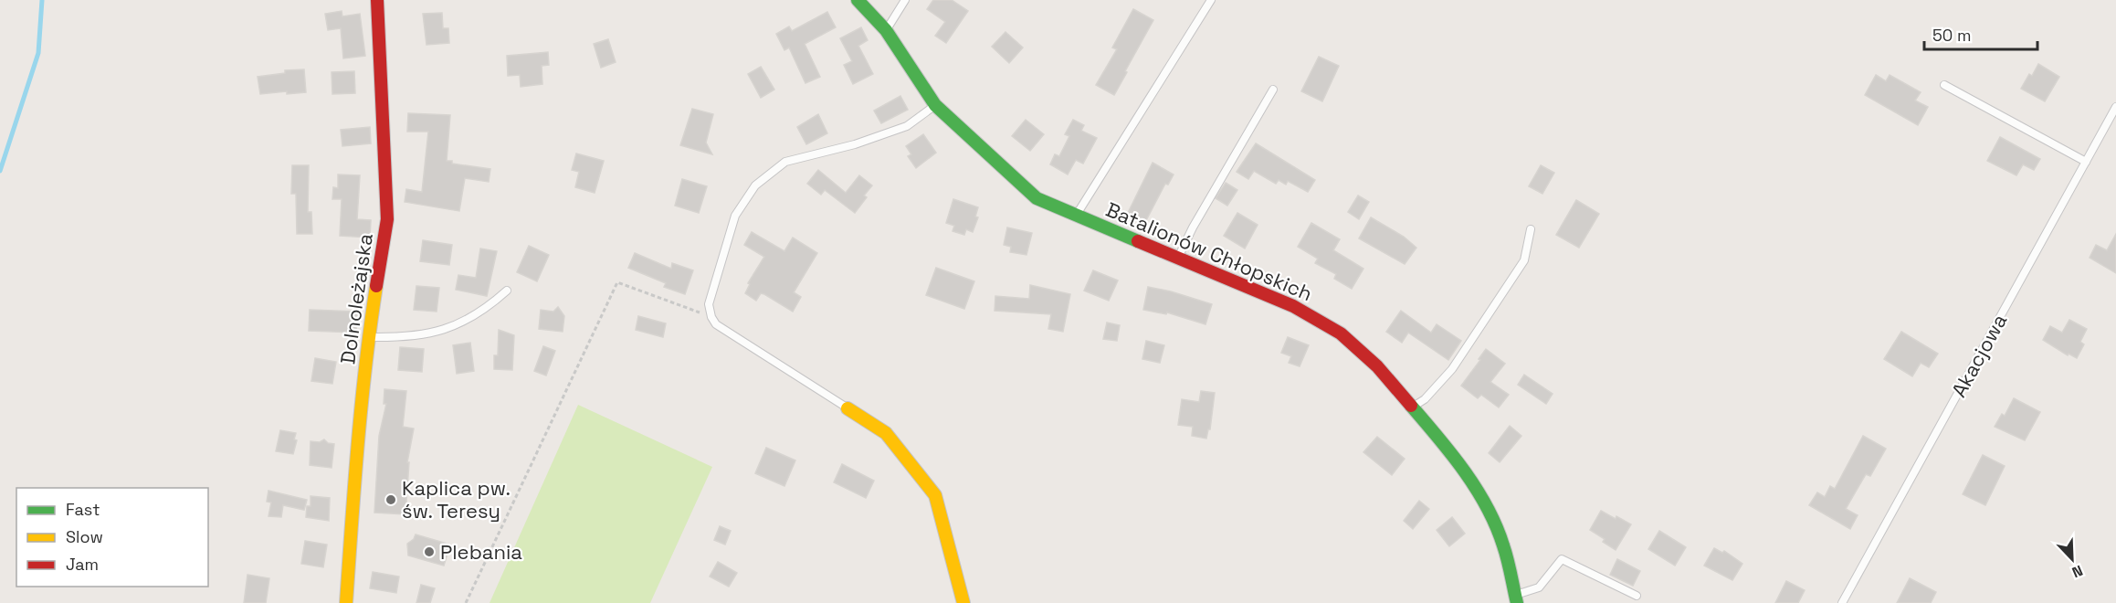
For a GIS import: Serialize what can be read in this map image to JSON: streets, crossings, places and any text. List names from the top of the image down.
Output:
{
  "streets": {
    "street": ["Batalionów Chłopskich", "Dolnoleżajska"],
    "lane": ["Akacjowa"]
  },
  "places": ["Kaplica pw. św. Teresy", "Plebania"],
  "legend": ["Fast", "Slow", "Jam"],
  "scale_bar": "50 m",
  "north": "bottom right"
}
